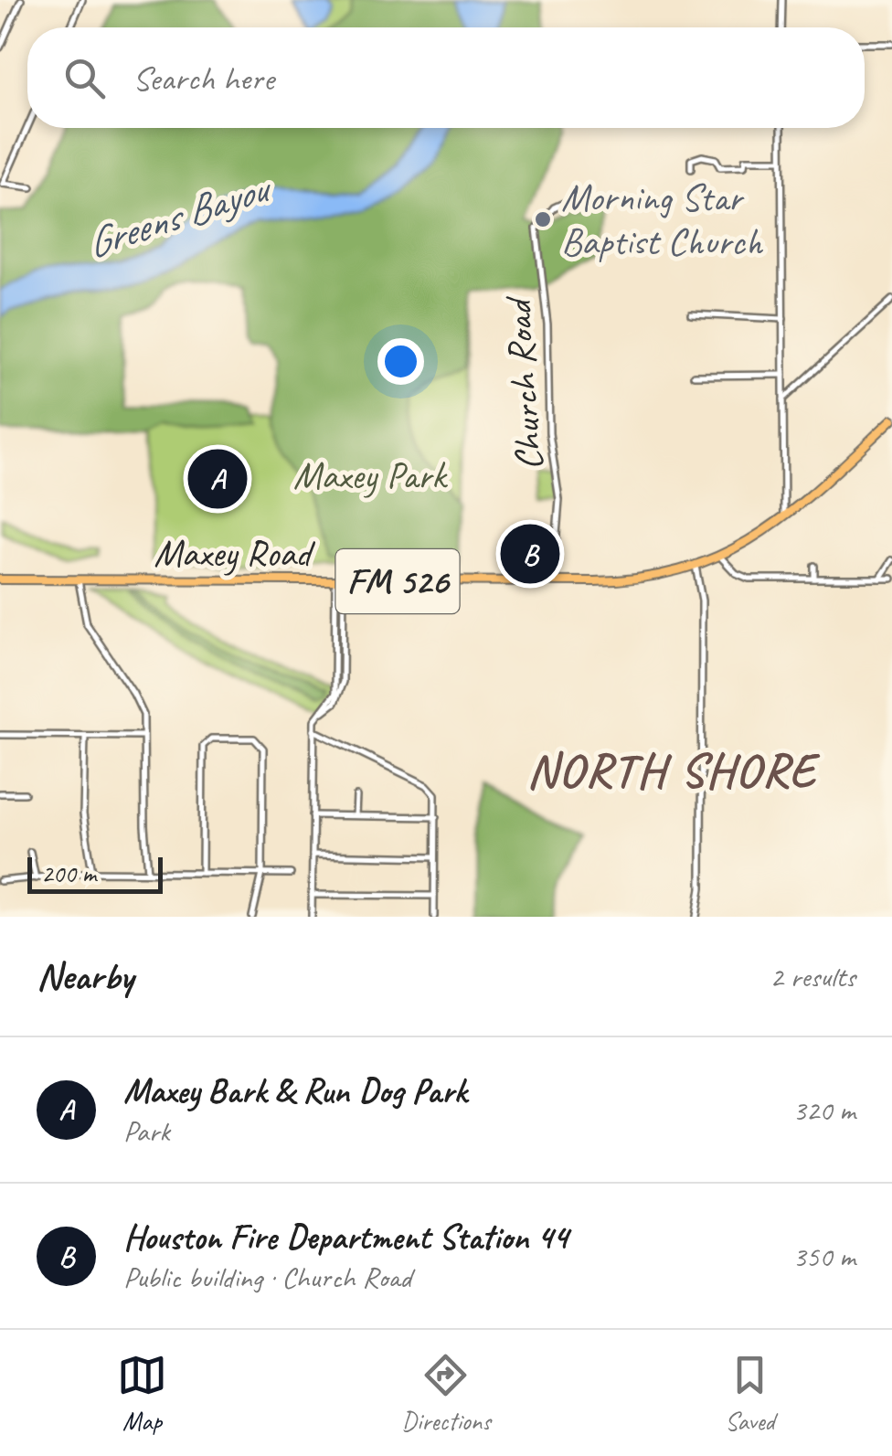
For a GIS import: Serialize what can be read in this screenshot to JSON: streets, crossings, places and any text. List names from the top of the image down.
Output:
{
  "streets": {
    "main road": ["Maxey Road", "FM 526"],
    "street": ["Church Road"]
  },
  "crossings": [
    ["Church Road", "Maxey Road"],
    ["Maxey Road", "FM 526"]
  ],
  "districts": ["NORTH SHORE"],
  "water": ["Greens Bayou"],
  "parks": ["Maxey Park"],
  "places": ["Morning Star Baptist Church"],
  "scale_bar": "200 m",
  "page": {
    "search": "Search here",
    "pins": ["A", "B"],
    "scale": "200 m",
    "heading": ["Nearby", "2 results"],
    "list": [
      {
        "mark": "A",
        "name": "Maxey Bark & Run Dog Park",
        "note": "Park",
        "value": "320 m"
      },
      {
        "mark": "B",
        "name": "Houston Fire Department Station 44",
        "note": "Public building · Church Road",
        "value": "350 m"
      }
    ],
    "nav": ["Map", "Directions", "Saved"]
  }
}
